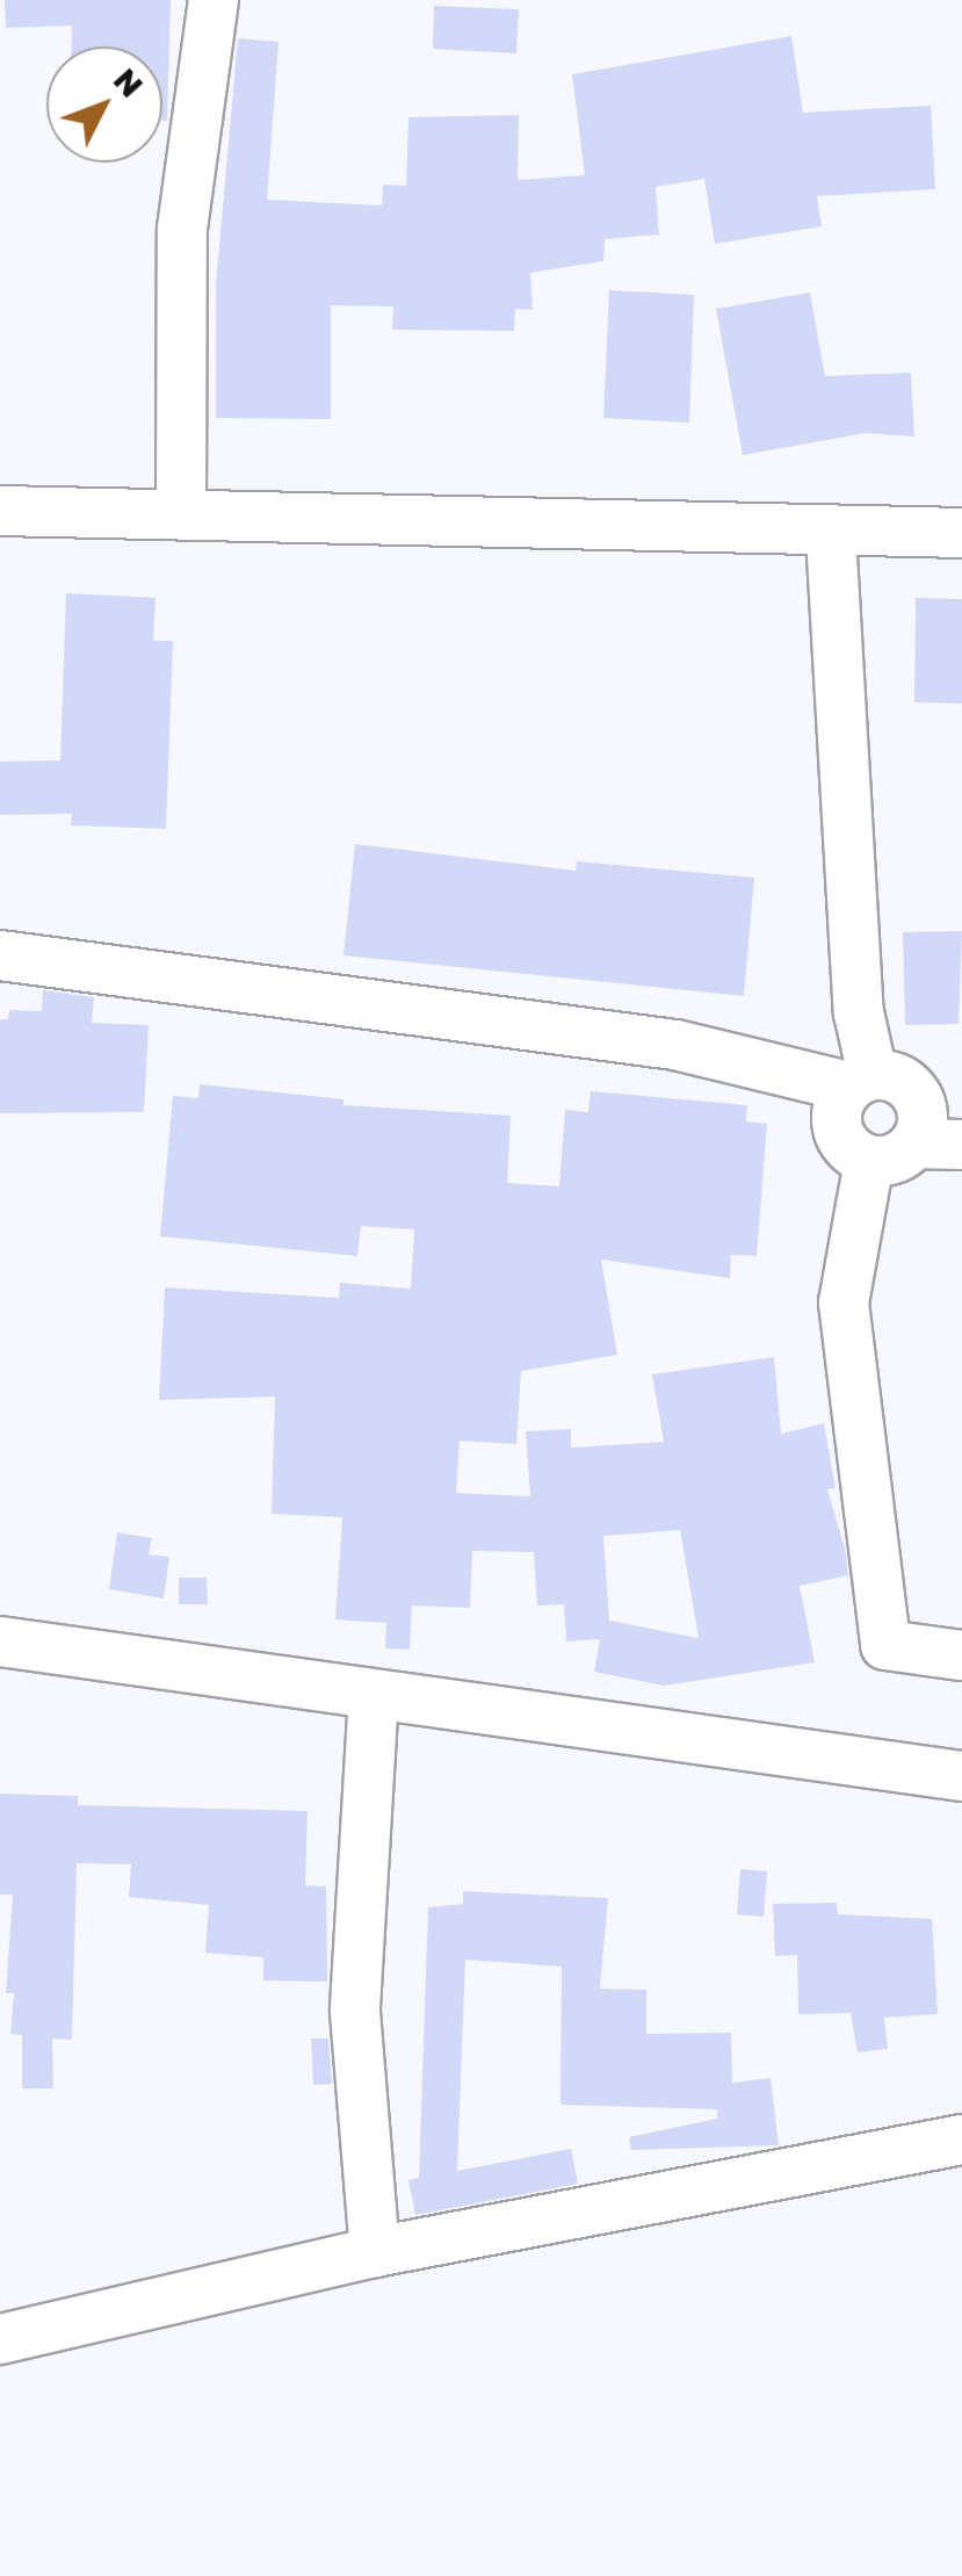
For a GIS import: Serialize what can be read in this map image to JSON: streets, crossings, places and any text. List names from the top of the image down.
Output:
{
  "north": "top right"
}
